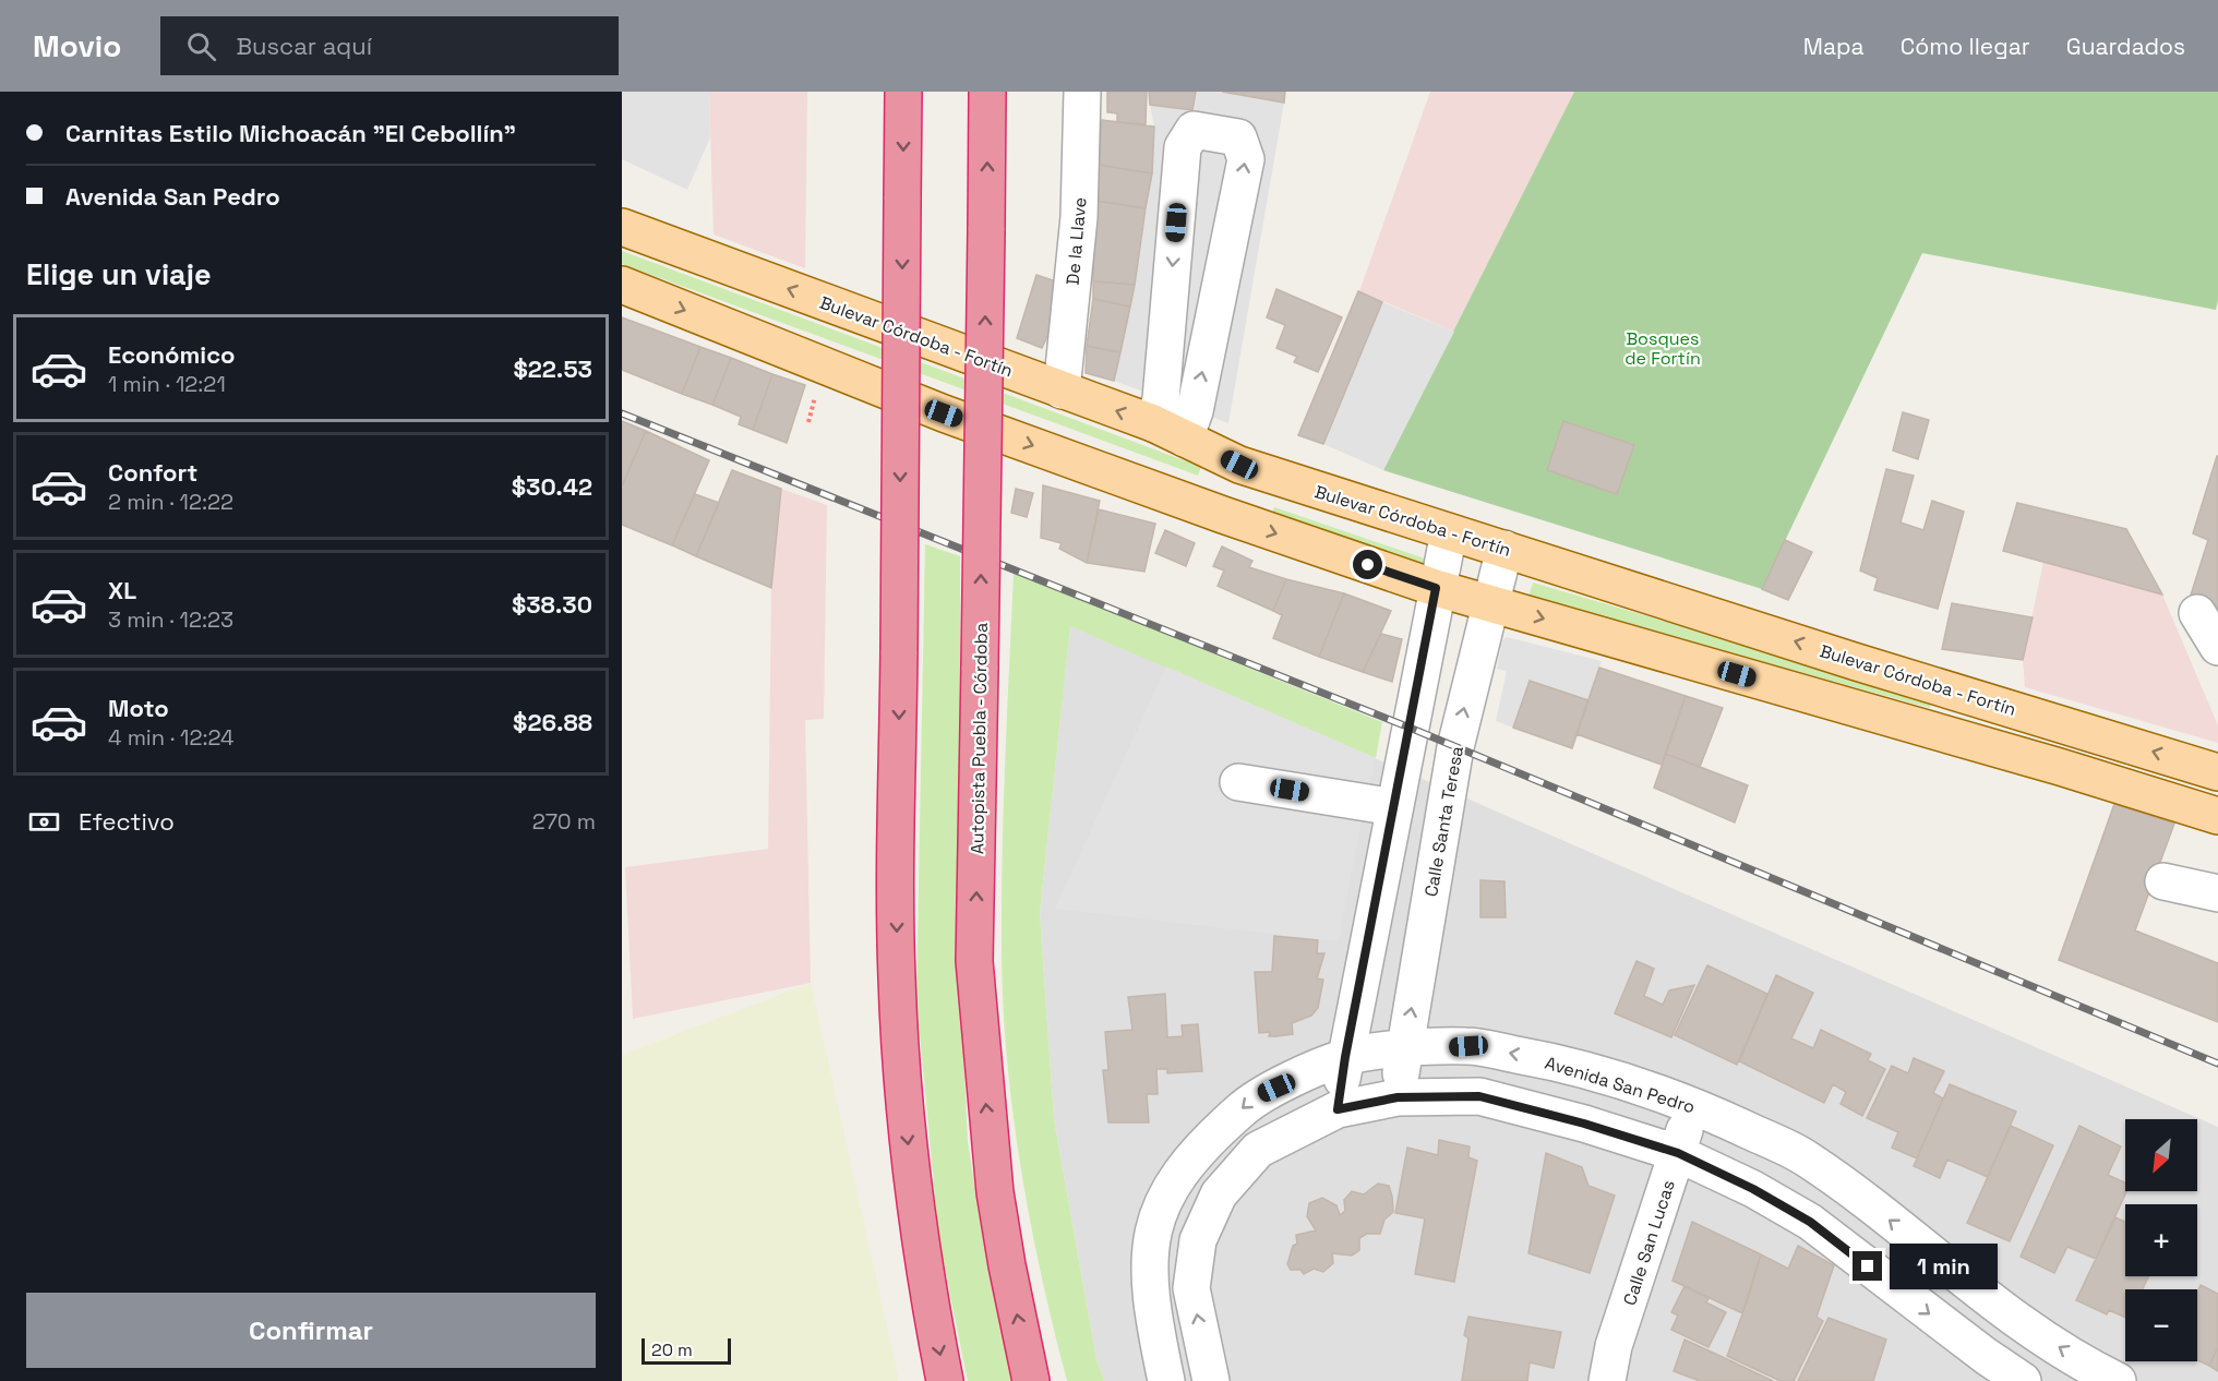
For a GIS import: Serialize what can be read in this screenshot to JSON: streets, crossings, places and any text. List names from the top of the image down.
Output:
{
  "streets": {
    "highway": ["Autopista Puebla - Córdoba"],
    "main road": ["Bulevar Córdoba - Fortín"],
    "street": [
      "De la Llave",
      "Calle Santa Teresa",
      "Avenida San Pedro",
      "Calle San Lucas"
    ]
  },
  "crossings": [
    ["De la Llave", "Bulevar Córdoba - Fortín"],
    ["Bulevar Córdoba - Fortín", "Calle Santa Teresa"],
    ["Calle Santa Teresa", "Avenida San Pedro"],
    ["Avenida San Pedro", "Calle San Lucas"]
  ],
  "parks": ["Bosques de Fortín"],
  "scale_bar": "20 m",
  "north": "bottom left",
  "page": {
    "header": "Movio",
    "search": "Buscar aquí",
    "nav": ["Mapa", "Cómo llegar", "Guardados"],
    "banner": ["Carnitas Estilo Michoacán \"El Cebollín\"", "Avenida San Pedro"],
    "heading": "Elige un viaje",
    "list": [
      {
        "name": "Económico",
        "note": "1 min · 12:21",
        "value": "$22.53"
      },
      {
        "name": "Confort",
        "note": "2 min · 12:22",
        "value": "$30.42"
      },
      {
        "name": "XL",
        "note": "3 min · 12:23",
        "value": "$38.30"
      },
      {
        "name": "Moto",
        "note": "4 min · 12:24",
        "value": "$26.88"
      }
    ],
    "pay": ["Efectivo", "270 m"],
    "map_buttons": ["+", "−"],
    "bubble": "1 min",
    "buttons": "Confirmar",
    "scale": "20 m"
  }
}
